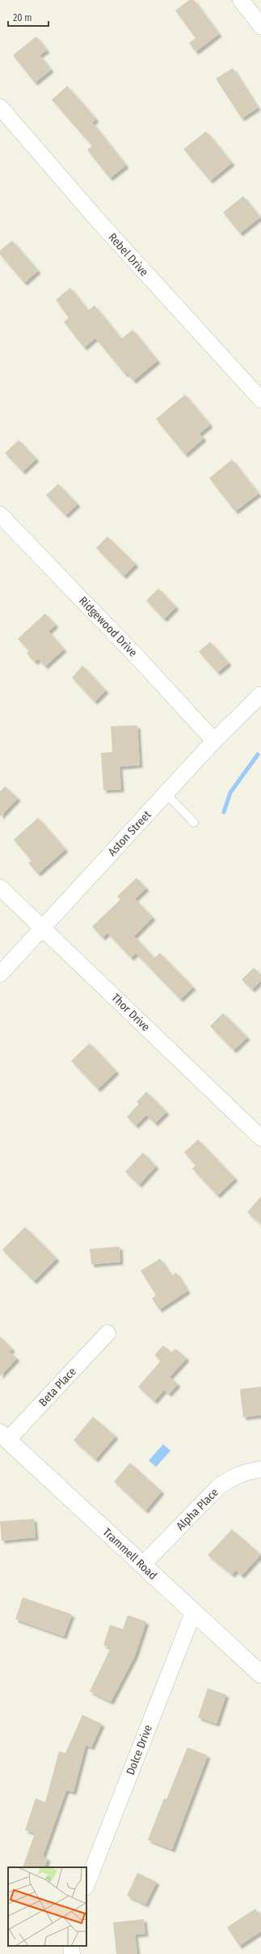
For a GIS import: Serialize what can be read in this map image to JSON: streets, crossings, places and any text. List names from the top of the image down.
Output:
{
  "streets": {
    "street": [
      "Rebel Drive",
      "Ridgewood Drive",
      "Aston Street",
      "Thor Drive",
      "Beta Place",
      "Alpha Place",
      "Trammell Road",
      "Dolce Drive"
    ]
  },
  "crossings": [
    ["Ridgewood Drive", "Aston Street"],
    ["Aston Street", "Thor Drive"],
    ["Beta Place", "Trammell Road"],
    ["Alpha Place", "Trammell Road"],
    ["Trammell Road", "Dolce Drive"]
  ],
  "scale_bar": "20 m"
}
